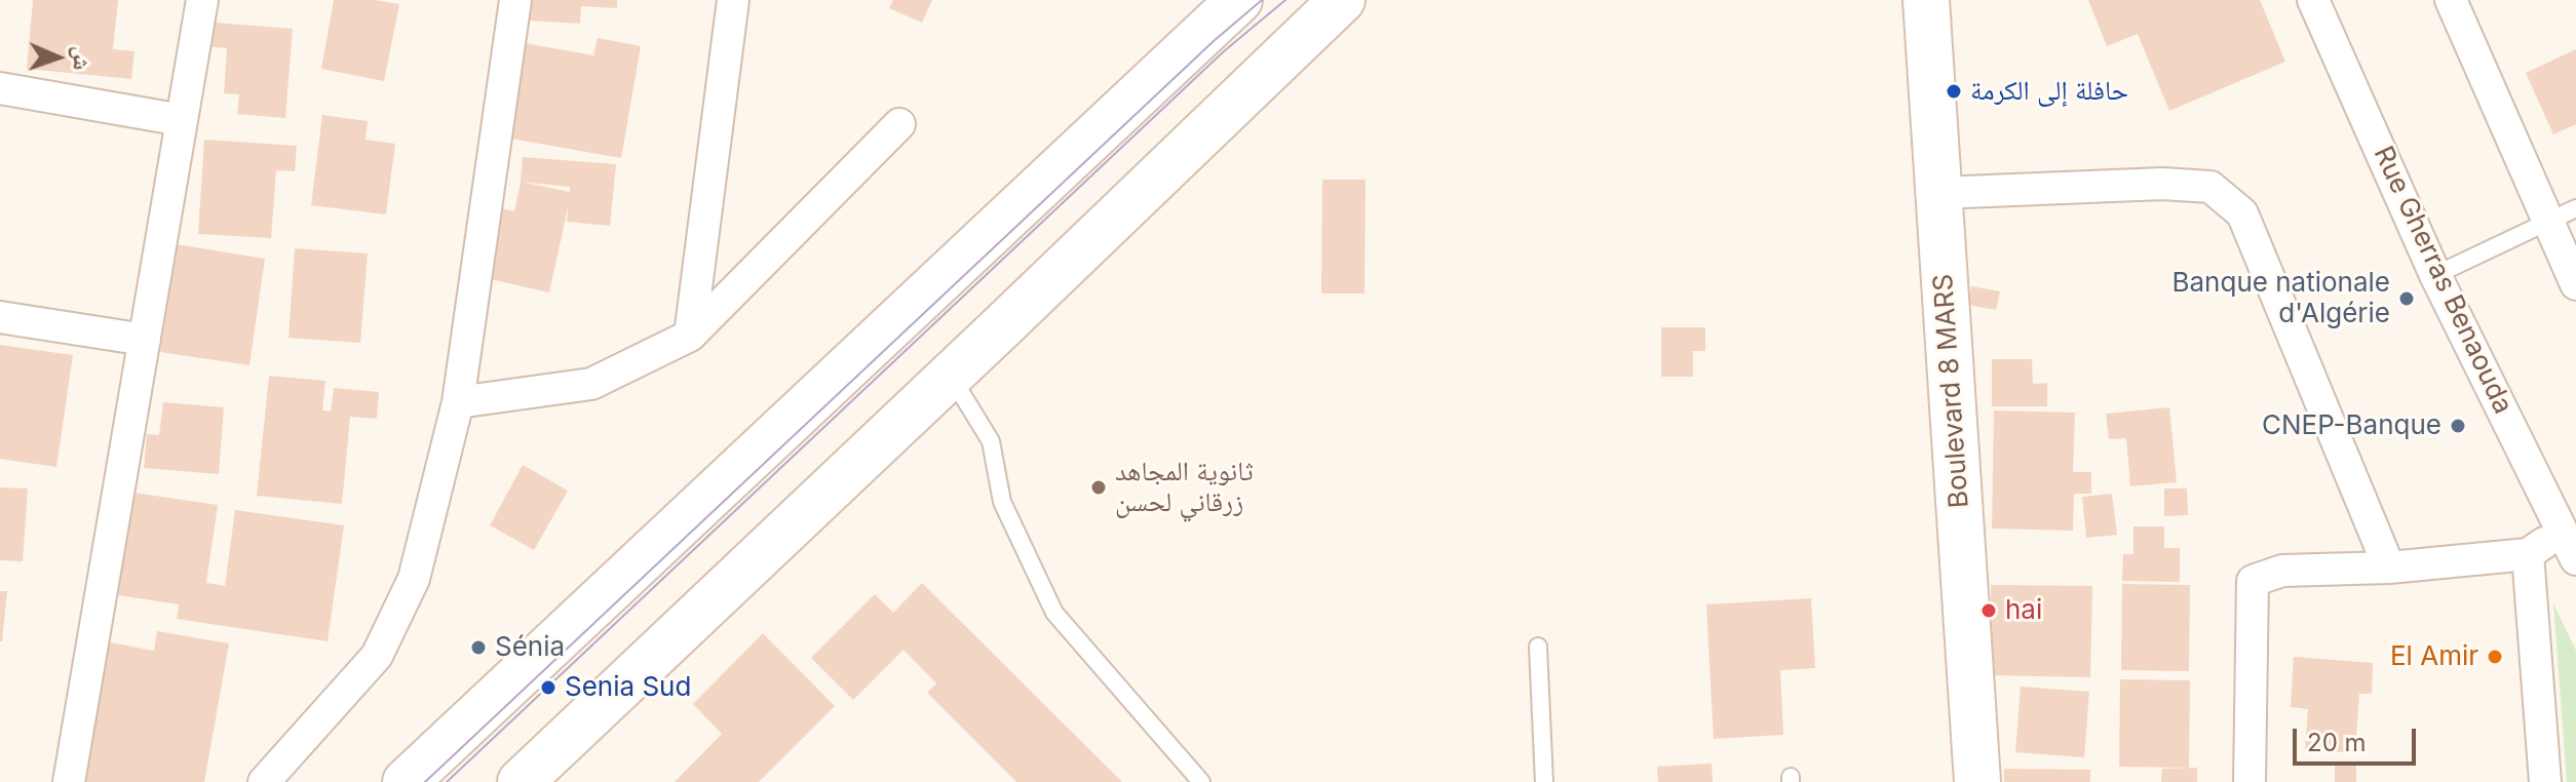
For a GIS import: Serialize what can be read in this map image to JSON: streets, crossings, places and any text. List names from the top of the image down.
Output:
{
  "streets": {
    "main road": ["Boulevard 8 MARS"],
    "street": ["Rue Gherras Benaouda"]
  },
  "places": [
    "حافلة إلى الكرمة",
    "Banque nationale d'Algérie",
    "CNEP-Banque",
    "ثانوية المجاهد زرقاني لحسن",
    "hai",
    "Sénia",
    "El Amir",
    "Senia Sud"
  ],
  "scale_bar": "20 m",
  "north": "right"
}
